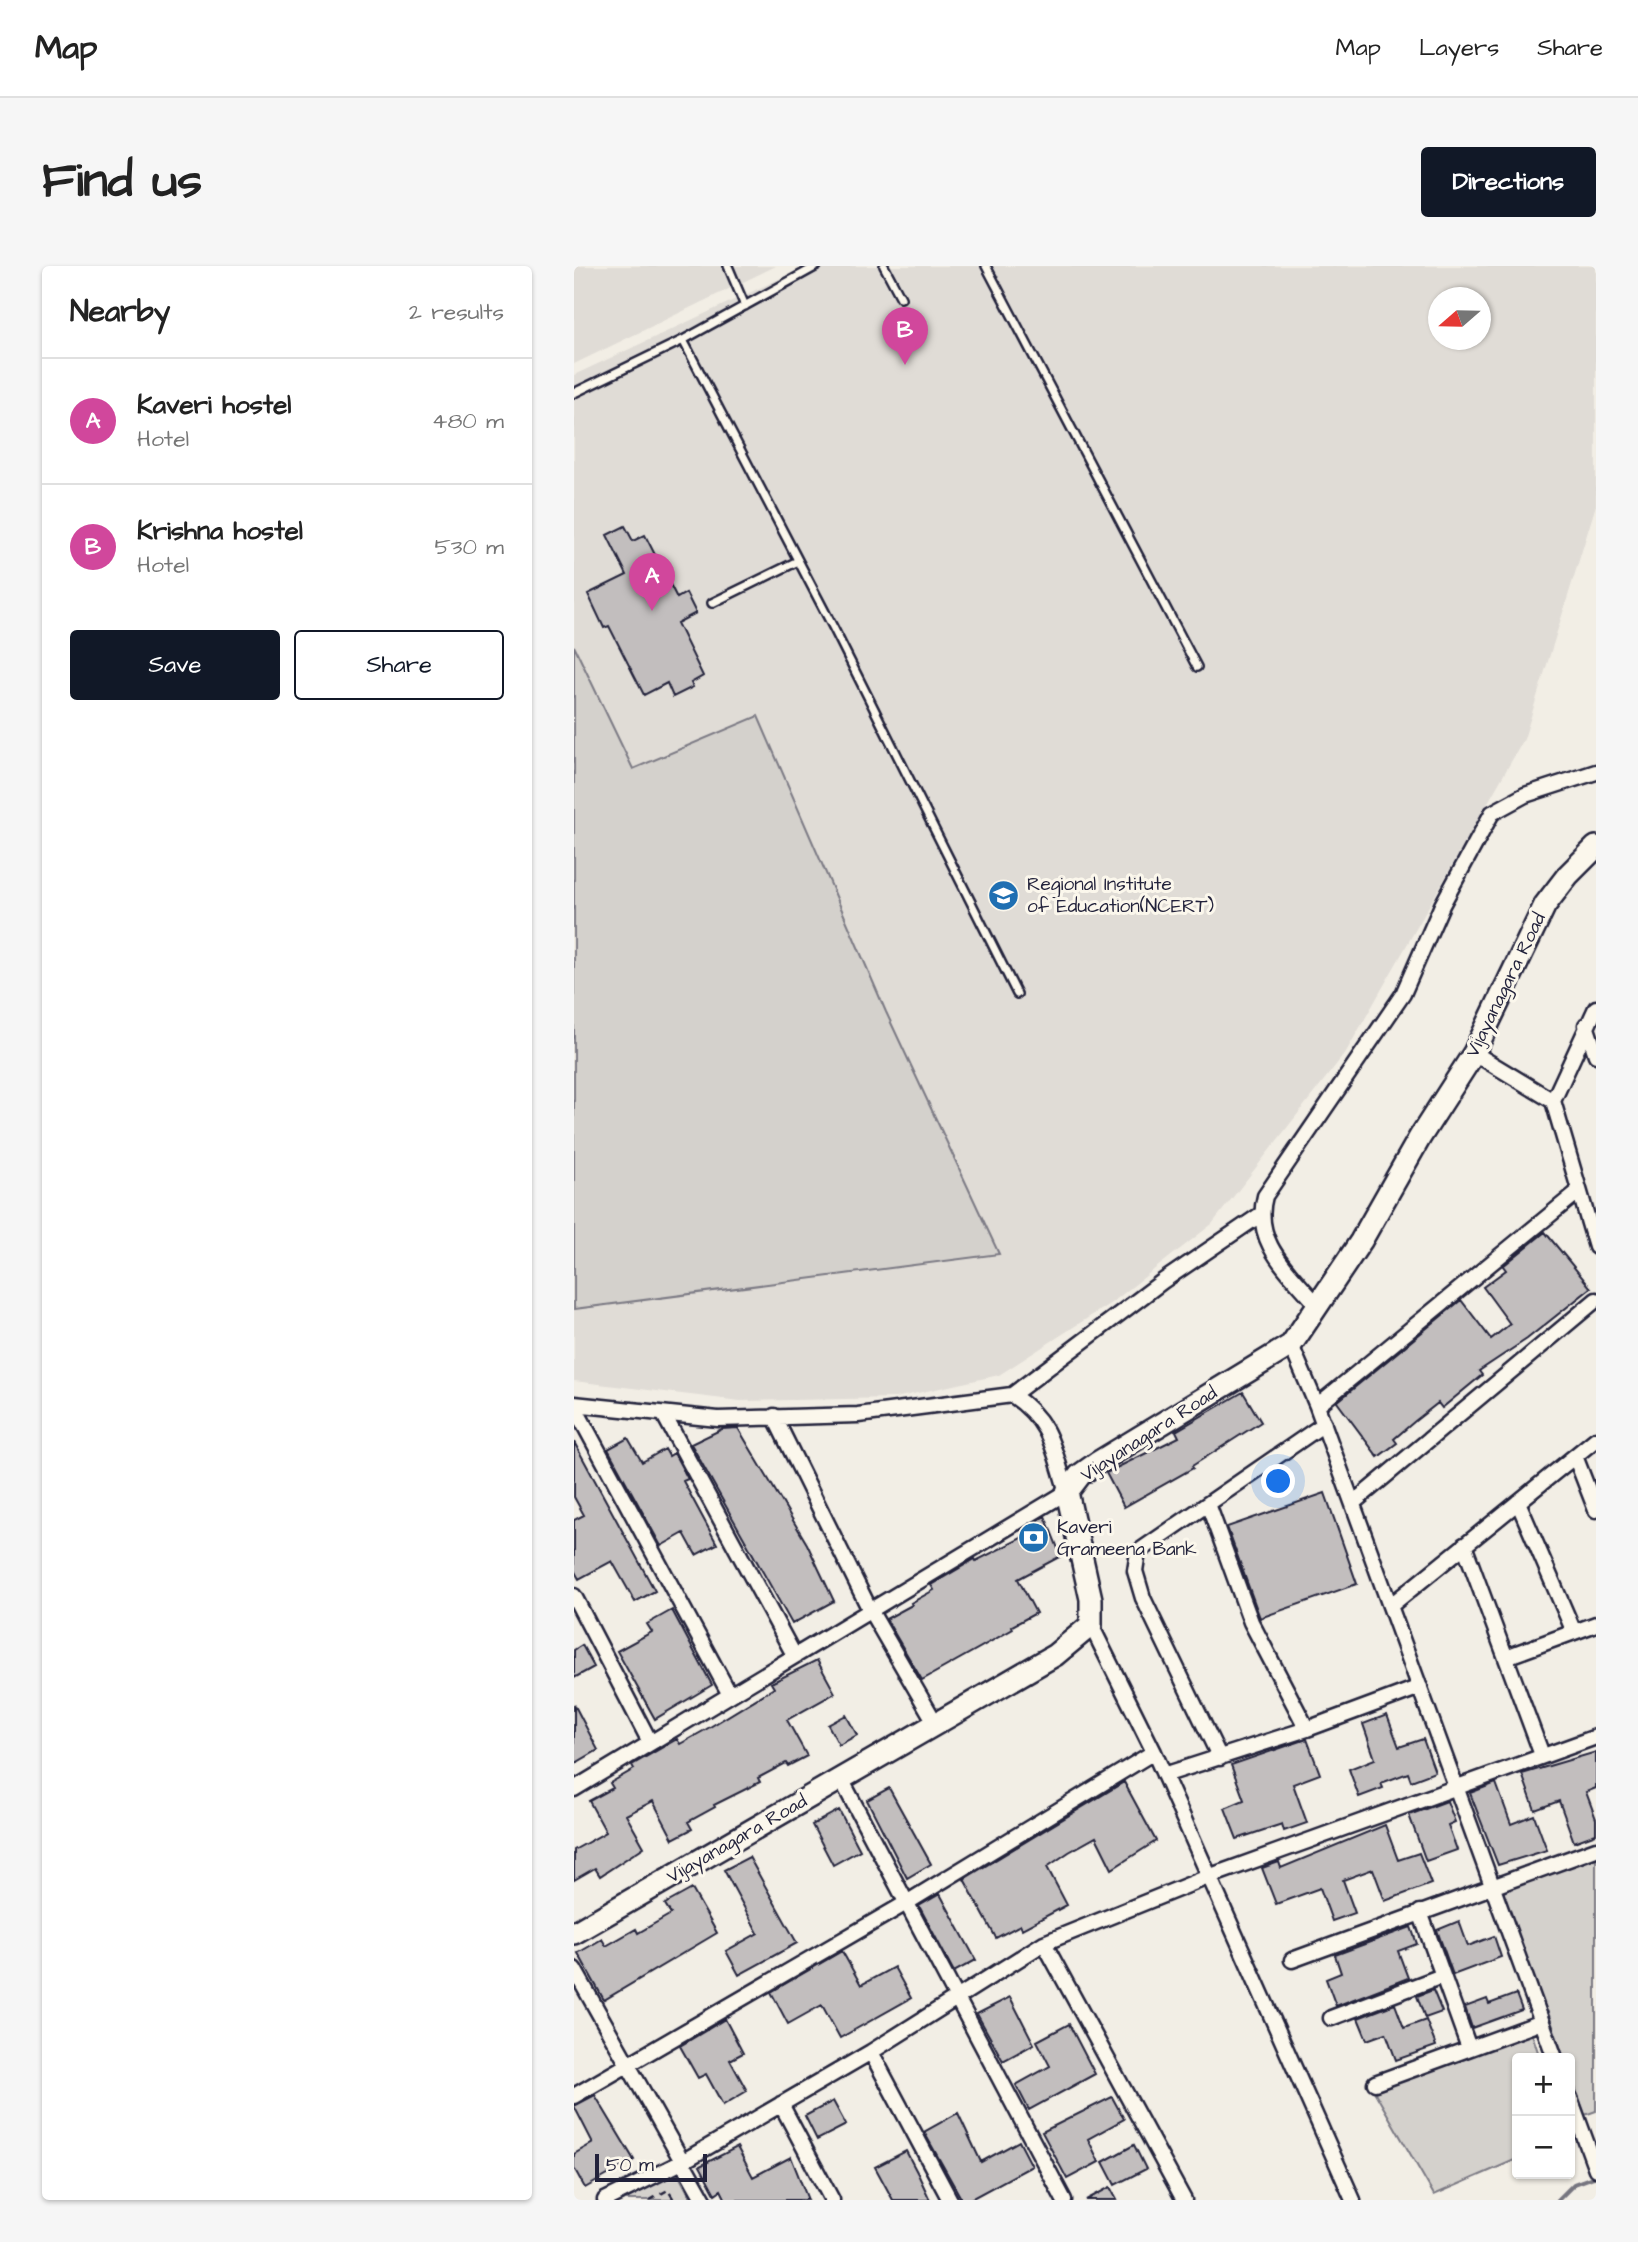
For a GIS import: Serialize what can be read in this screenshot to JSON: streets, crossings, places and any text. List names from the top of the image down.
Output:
{
  "streets": {
    "street": ["Vijayanagara Road"]
  },
  "places": {
    "school or university": ["Regional Institute of Education(NCERT)"],
    "bank": ["Kaveri Grameena Bank"]
  },
  "scale_bar": "50 m",
  "north": "left",
  "page": {
    "header": "Map",
    "nav": ["Map", "Layers", "Share"],
    "buttons": [
      "Directions",
      ["Save", "Share"]
    ],
    "title": "Find us",
    "heading": ["Nearby", "2 results"],
    "pins": ["B", "A"],
    "list": [
      {
        "mark": "A",
        "name": "Kaveri hostel",
        "note": "Hotel",
        "value": "480 m"
      },
      {
        "mark": "B",
        "name": "Krishna hostel",
        "note": "Hotel",
        "value": "530 m"
      }
    ],
    "map_buttons": ["+", "−"],
    "scale": "50 m"
  }
}
